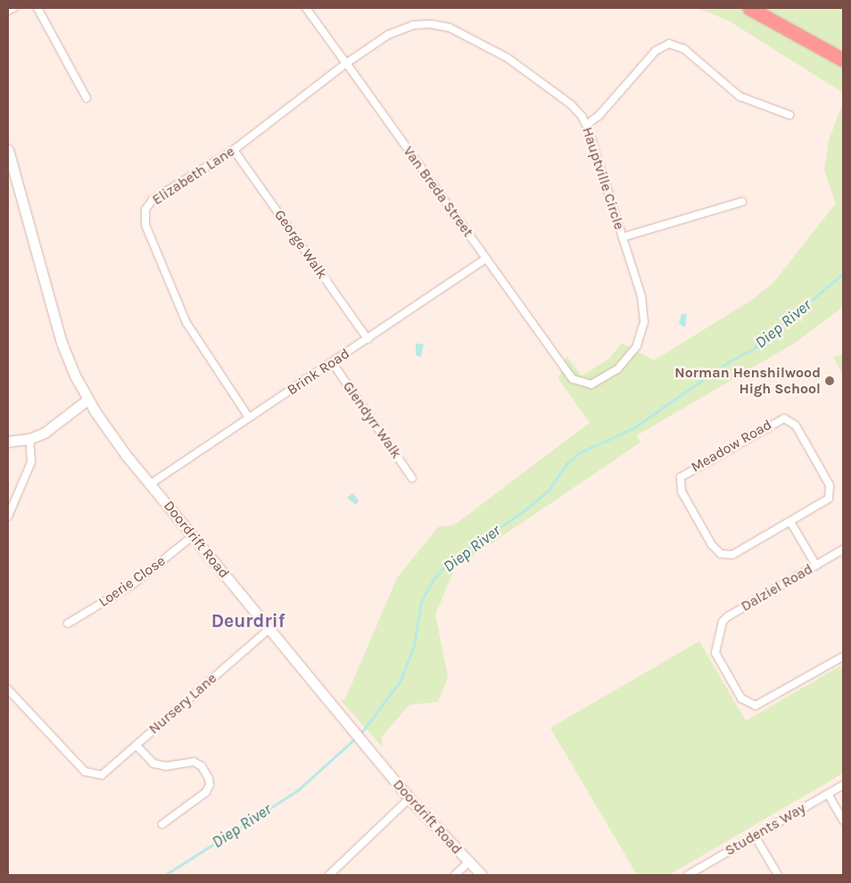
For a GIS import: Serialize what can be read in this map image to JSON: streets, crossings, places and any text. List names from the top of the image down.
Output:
{
  "streets": {
    "street": [
      "Elizabeth Lane",
      "Hauptville Circle",
      "Van Breda Street",
      "George Walk",
      "Brink Road",
      "Glendyrr Walk",
      "Meadow Road",
      "Doordrift Road",
      "Loerie Close",
      "Dalziel Road",
      "Nursery Lane",
      "Students Way"
    ]
  },
  "crossings": [
    ["Elizabeth Lane", "Hauptville Circle"],
    ["Elizabeth Lane", "Van Breda Street"],
    ["Elizabeth Lane", "George Walk"],
    ["Elizabeth Lane", "Brink Road"],
    ["Hauptville Circle", "Van Breda Street"],
    ["Van Breda Street", "Brink Road"],
    ["George Walk", "Brink Road"],
    ["Brink Road", "Glendyrr Walk"],
    ["Brink Road", "Doordrift Road"],
    ["Doordrift Road", "Loerie Close"],
    ["Doordrift Road", "Nursery Lane"]
  ],
  "districts": ["Deurdrif"],
  "water": ["Diep River"],
  "places": ["Norman Henshilwood High School"]
}
